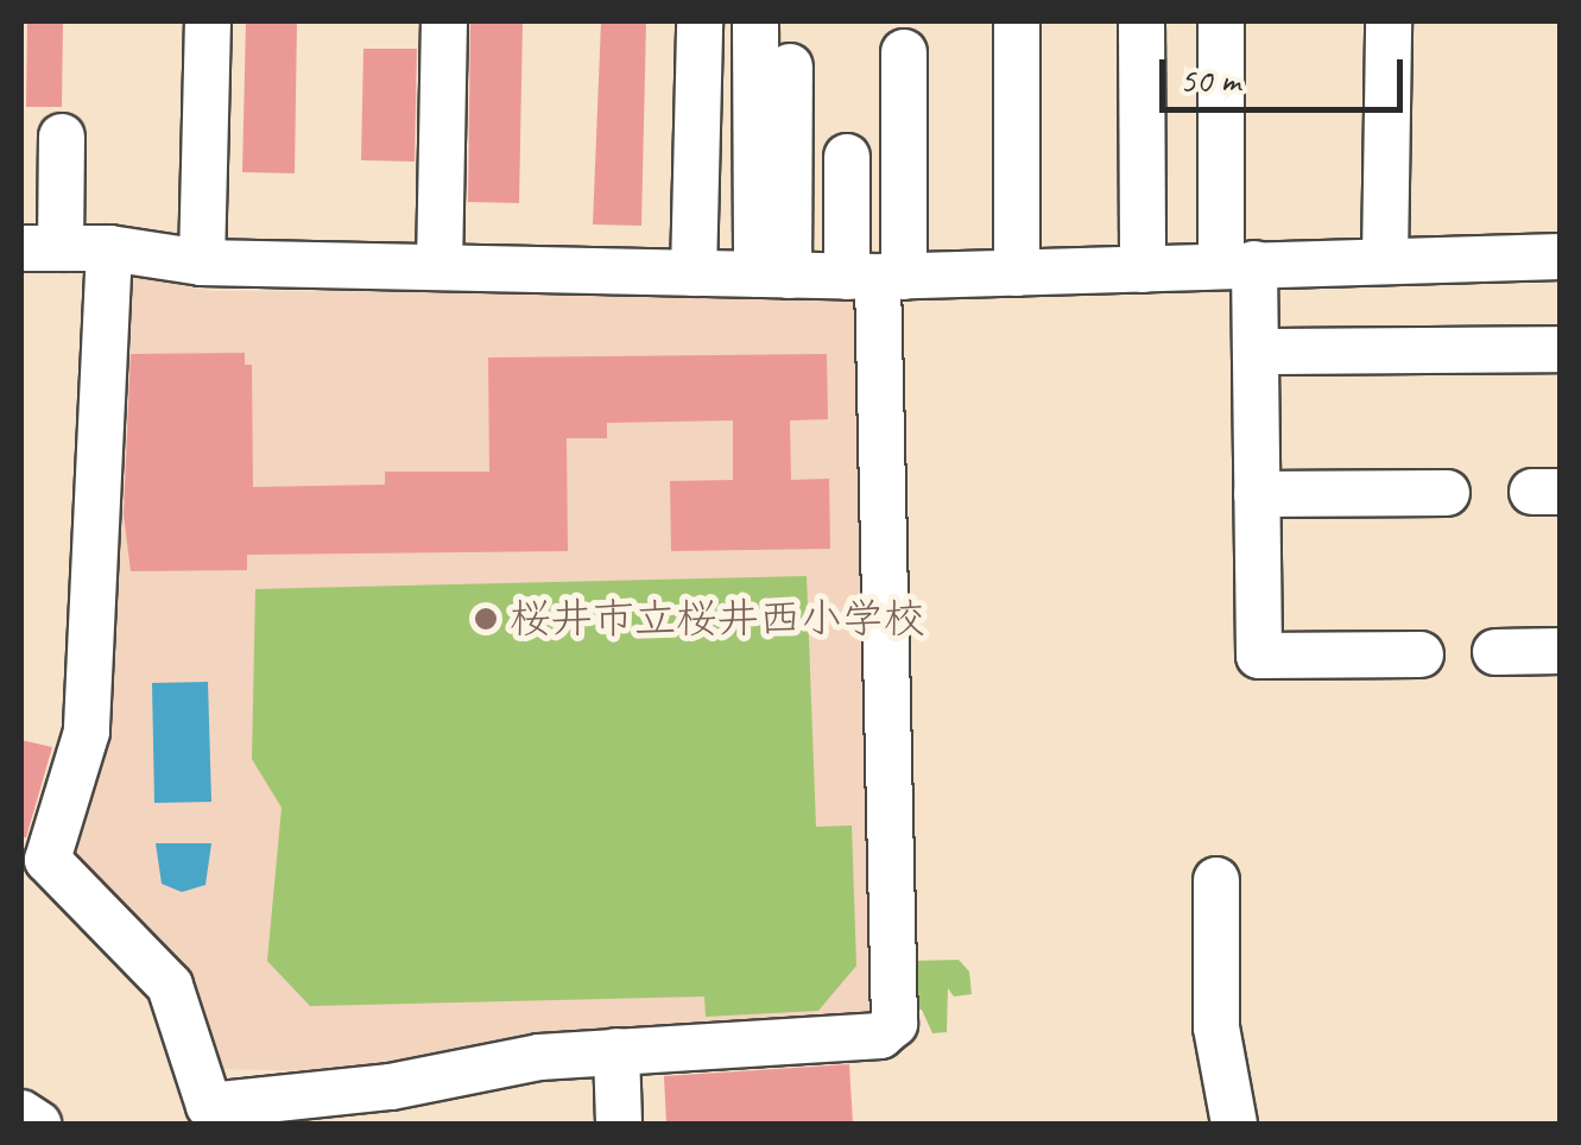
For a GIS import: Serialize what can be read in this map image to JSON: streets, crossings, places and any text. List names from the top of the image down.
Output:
{
  "places": ["桜井市立桜井西小学校"],
  "scale_bar": "50 m"
}
